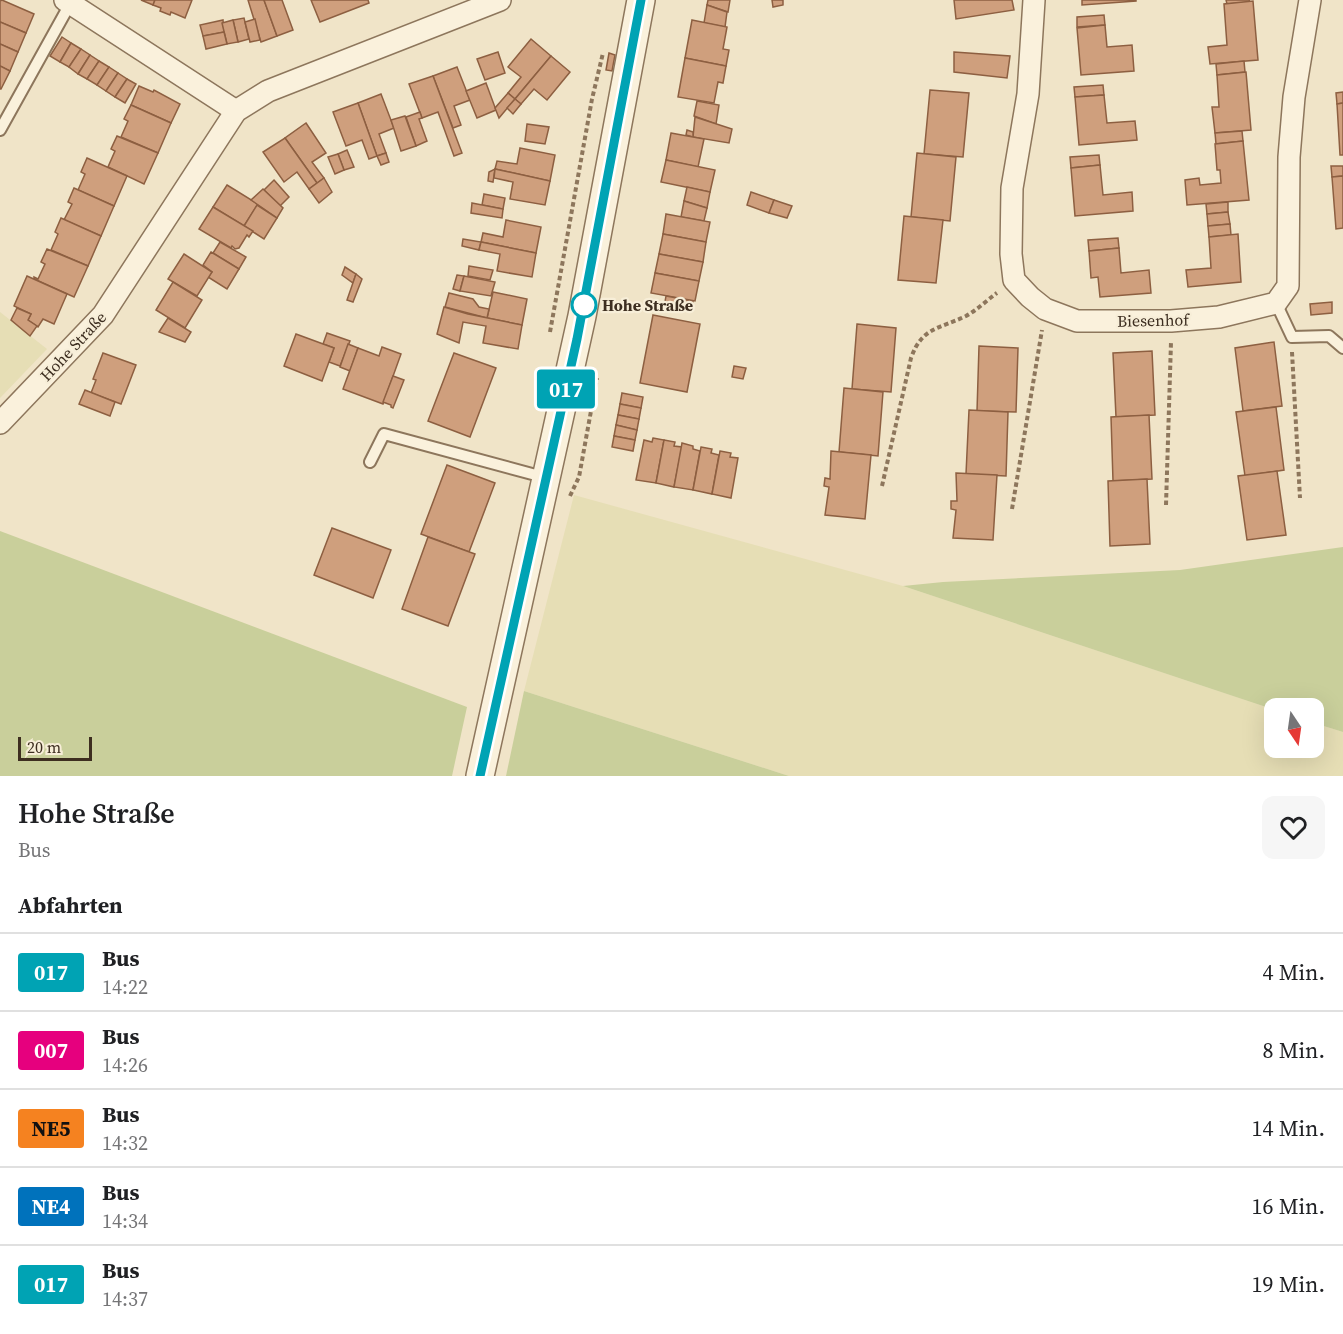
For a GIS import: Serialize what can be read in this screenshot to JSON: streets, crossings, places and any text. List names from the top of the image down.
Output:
{
  "streets": {
    "street": ["Biesenhof", "Hohe Straße"]
  },
  "places": ["Hohe Straße"],
  "lines": ["bus line 017"],
  "scale_bar": "20 m",
  "north": "bottom",
  "page": {
    "on_map": "017",
    "scale": "20 m",
    "heading": [
      ["Hohe Straße", "Bus"],
      "Abfahrten"
    ],
    "list": [
      {
        "mark": "017",
        "name": "Bus",
        "note": "14:22",
        "value": "4 Min."
      },
      {
        "mark": "007",
        "name": "Bus",
        "note": "14:26",
        "value": "8 Min."
      },
      {
        "mark": "NE5",
        "name": "Bus",
        "note": "14:32",
        "value": "14 Min."
      },
      {
        "mark": "NE4",
        "name": "Bus",
        "note": "14:34",
        "value": "16 Min."
      },
      {
        "mark": "017",
        "name": "Bus",
        "note": "14:37",
        "value": "19 Min."
      }
    ]
  }
}
